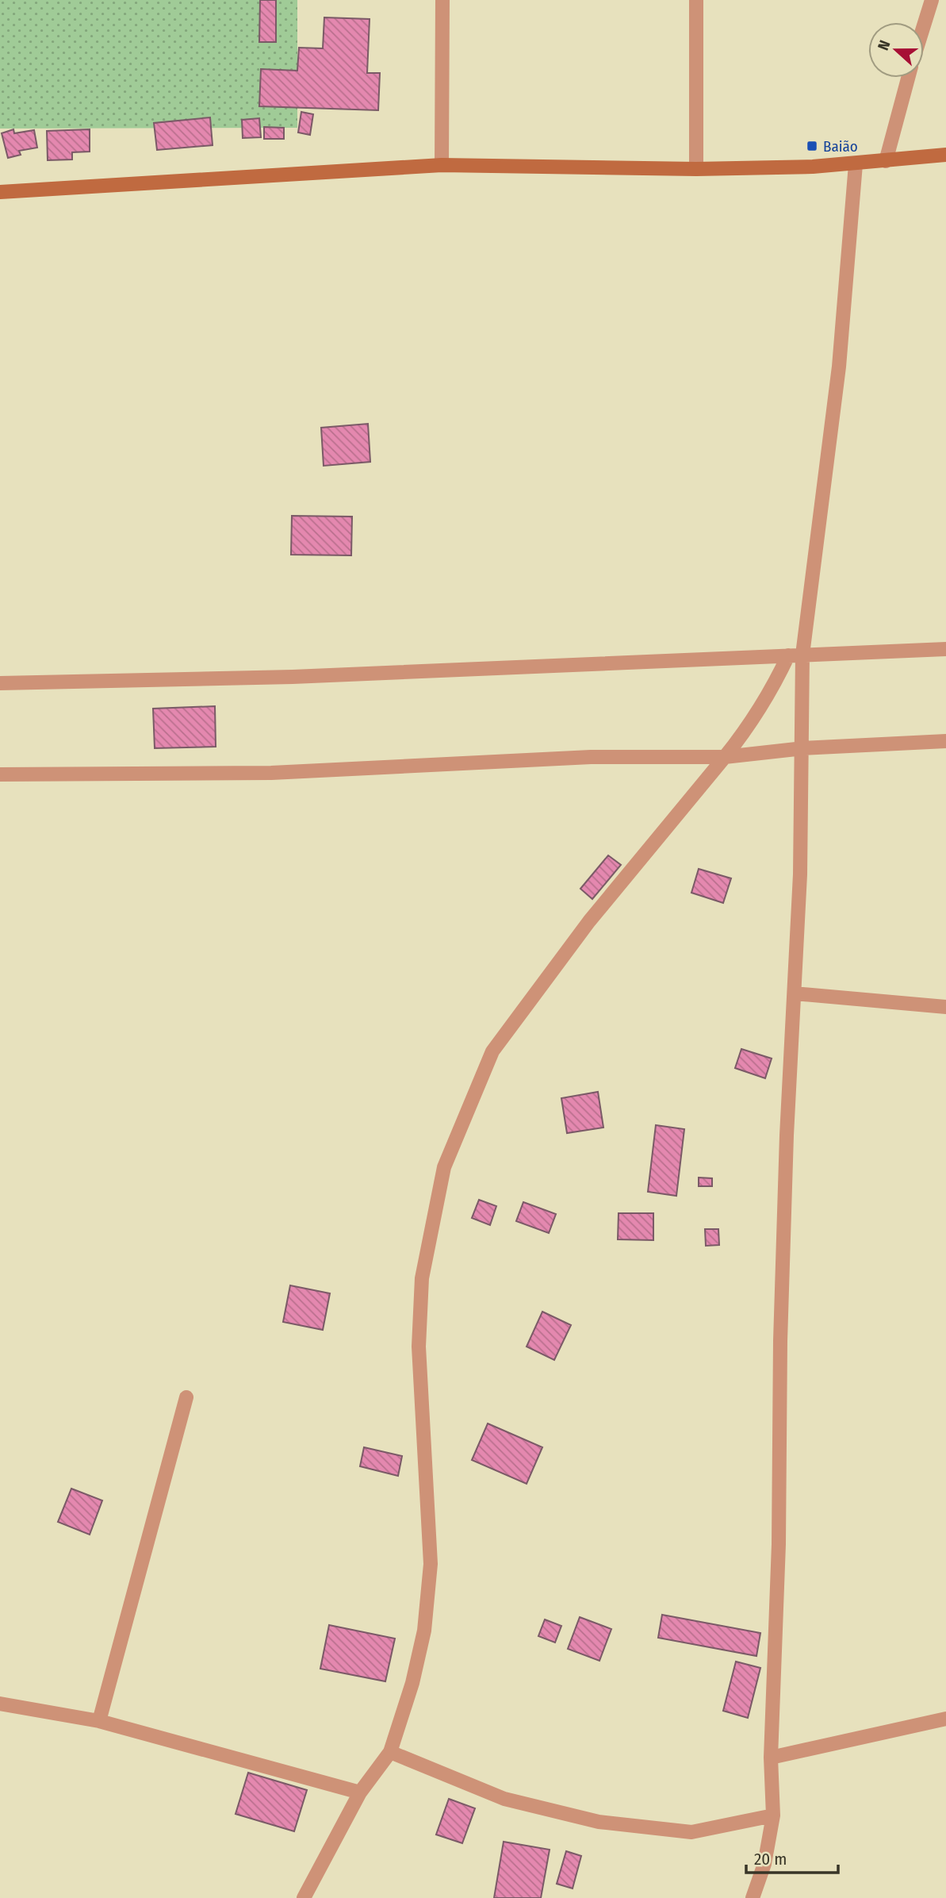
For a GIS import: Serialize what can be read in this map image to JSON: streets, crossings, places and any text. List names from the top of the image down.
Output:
{
  "places": {
    "transit": ["Baião"]
  },
  "scale_bar": "20 m",
  "north": "left"
}
